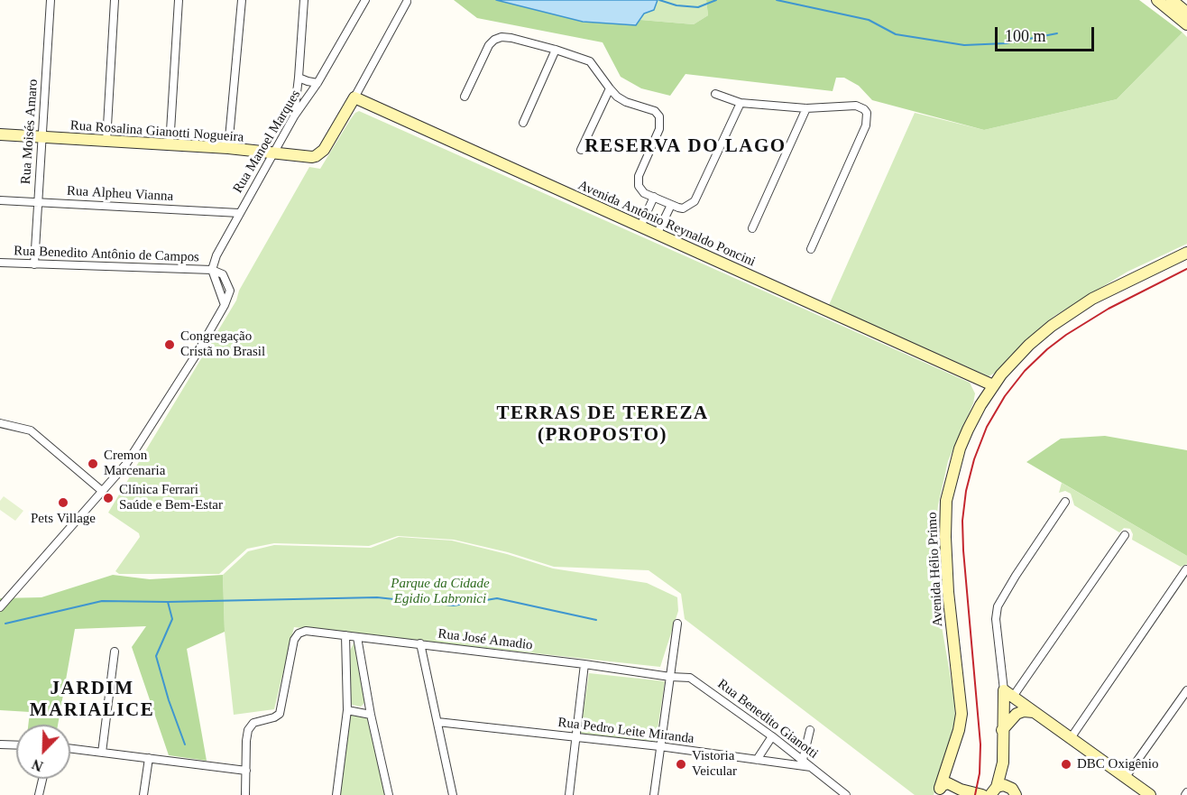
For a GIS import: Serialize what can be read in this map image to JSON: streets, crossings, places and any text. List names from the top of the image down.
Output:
{
  "streets": {
    "street": [
      "Rua Moisés Amaro",
      "Rua Rosalina Gianotti Nogueira",
      "Rua Manoel Marques",
      "Rua Alpheu Vianna",
      "Avenida Antônio Reynaldo Poncini",
      "Rua Benedito Antônio de Campos",
      "Avenida Hélio Primo",
      "Rua José Amadio",
      "Rua Benedito Gianotti",
      "Rua Pedro Leite Miranda"
    ]
  },
  "crossings": [
    ["Rua Moisés Amaro", "Rua Rosalina Gianotti Nogueira"],
    ["Rua Moisés Amaro", "Rua Alpheu Vianna"],
    ["Rua Moisés Amaro", "Rua Benedito Antônio de Campos"],
    ["Rua Rosalina Gianotti Nogueira", "Rua Manoel Marques"],
    ["Rua Rosalina Gianotti Nogueira", "Avenida Antônio Reynaldo Poncini"],
    ["Rua Manoel Marques", "Rua Alpheu Vianna"],
    ["Rua Manoel Marques", "Rua Benedito Antônio de Campos"],
    ["Avenida Antônio Reynaldo Poncini", "Avenida Hélio Primo"],
    ["Rua José Amadio", "Rua Benedito Gianotti"],
    ["Rua Benedito Gianotti", "Rua Pedro Leite Miranda"]
  ],
  "districts": ["RESERVA DO LAGO", "TERRAS DE TEREZA (PROPOSTO)", "JARDIM MARIALICE"],
  "parks": ["Parque da Cidade Egidio Labronici"],
  "places": [
    "Congregação Cristã no Brasil",
    "Cremon Marcenaria",
    "Clínica Ferrari Saúde e Bem-Estar",
    "Pets Village",
    "Vistoria Veicular",
    "DBC Oxigênio"
  ],
  "scale_bar": "100 m",
  "north": "bottom left"
}
